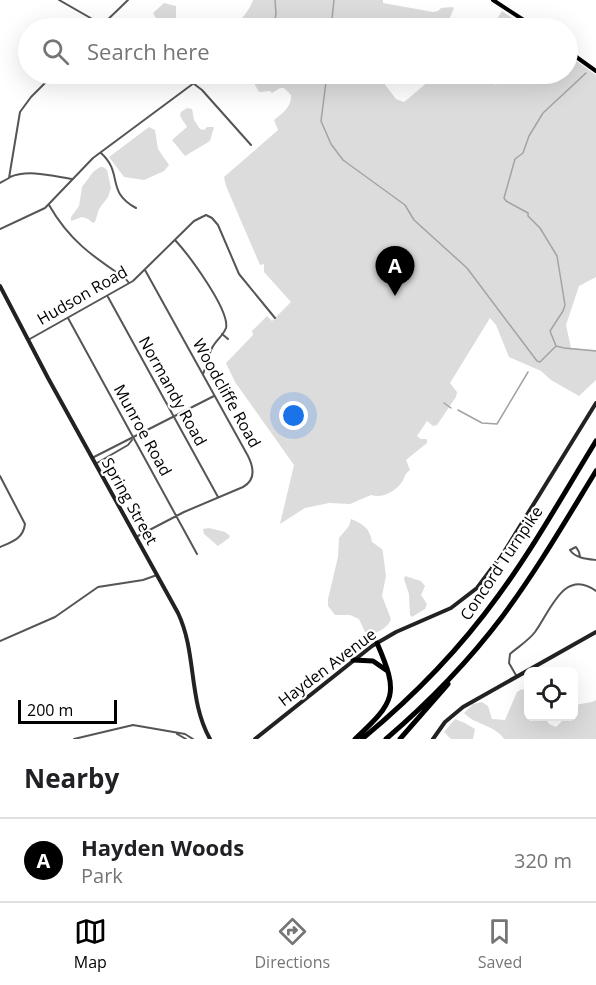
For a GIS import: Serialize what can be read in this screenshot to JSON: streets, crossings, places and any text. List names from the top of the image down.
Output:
{
  "streets": {
    "highway": ["Concord Turnpike"],
    "main road": ["Spring Street", "Hayden Avenue"],
    "street": [
      "Hudson Road",
      "Normandy Road",
      "Woodcliffe Road",
      "Munroe Road"
    ]
  },
  "crossings": [
    ["Hudson Road", "Normandy Road"],
    ["Hudson Road", "Woodcliffe Road"],
    ["Hudson Road", "Munroe Road"],
    ["Hudson Road", "Spring Street"],
    ["Normandy Road", "Woodcliffe Road"],
    ["Woodcliffe Road", "Munroe Road"],
    ["Woodcliffe Road", "Spring Street"]
  ],
  "scale_bar": "200 m",
  "page": {
    "search": "Search here",
    "pins": "A",
    "scale": "200 m",
    "heading": "Nearby",
    "list": [
      {
        "mark": "A",
        "name": "Hayden Woods",
        "note": "Park",
        "value": "320 m"
      }
    ],
    "nav": ["Map", "Directions", "Saved"]
  }
}
